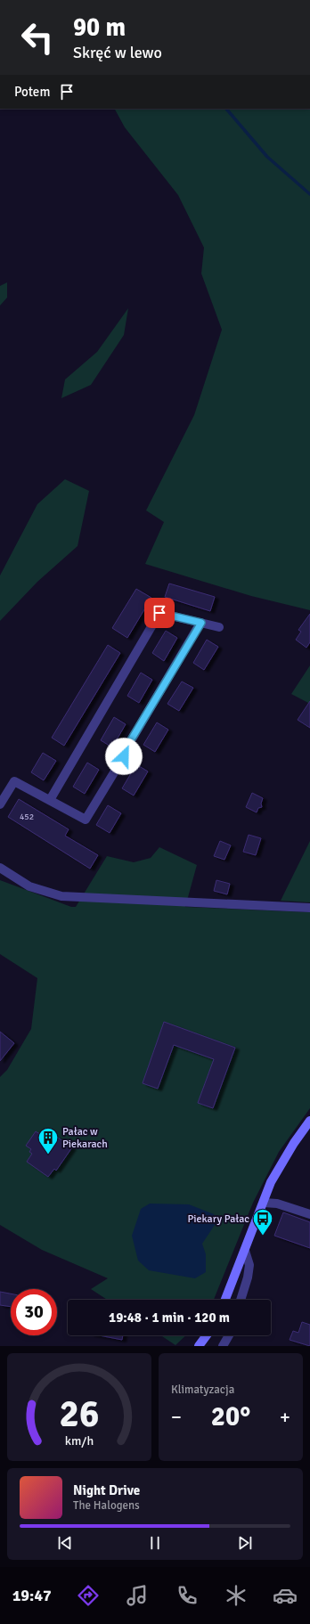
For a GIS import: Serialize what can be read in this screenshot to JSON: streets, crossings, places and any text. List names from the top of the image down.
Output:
{
  "places": {
    "building": ["Pałac w Piekarach"],
    "bus stop": ["Piekary Pałac"]
  },
  "house_numbers": ["452"],
  "page": {
    "turn": ["90 m", "Skręć w lewo"],
    "then": "Potem",
    "limit": "30",
    "trip": "19:48 · 1 min · 120 m",
    "tile": "Klimatyzacja",
    "heat": ["−", "20°", "+"],
    "song": ["Night Drive", "The Halogens"],
    "tabs": "19:47",
    "gauge": ["26", "km/h"]
  }
}
